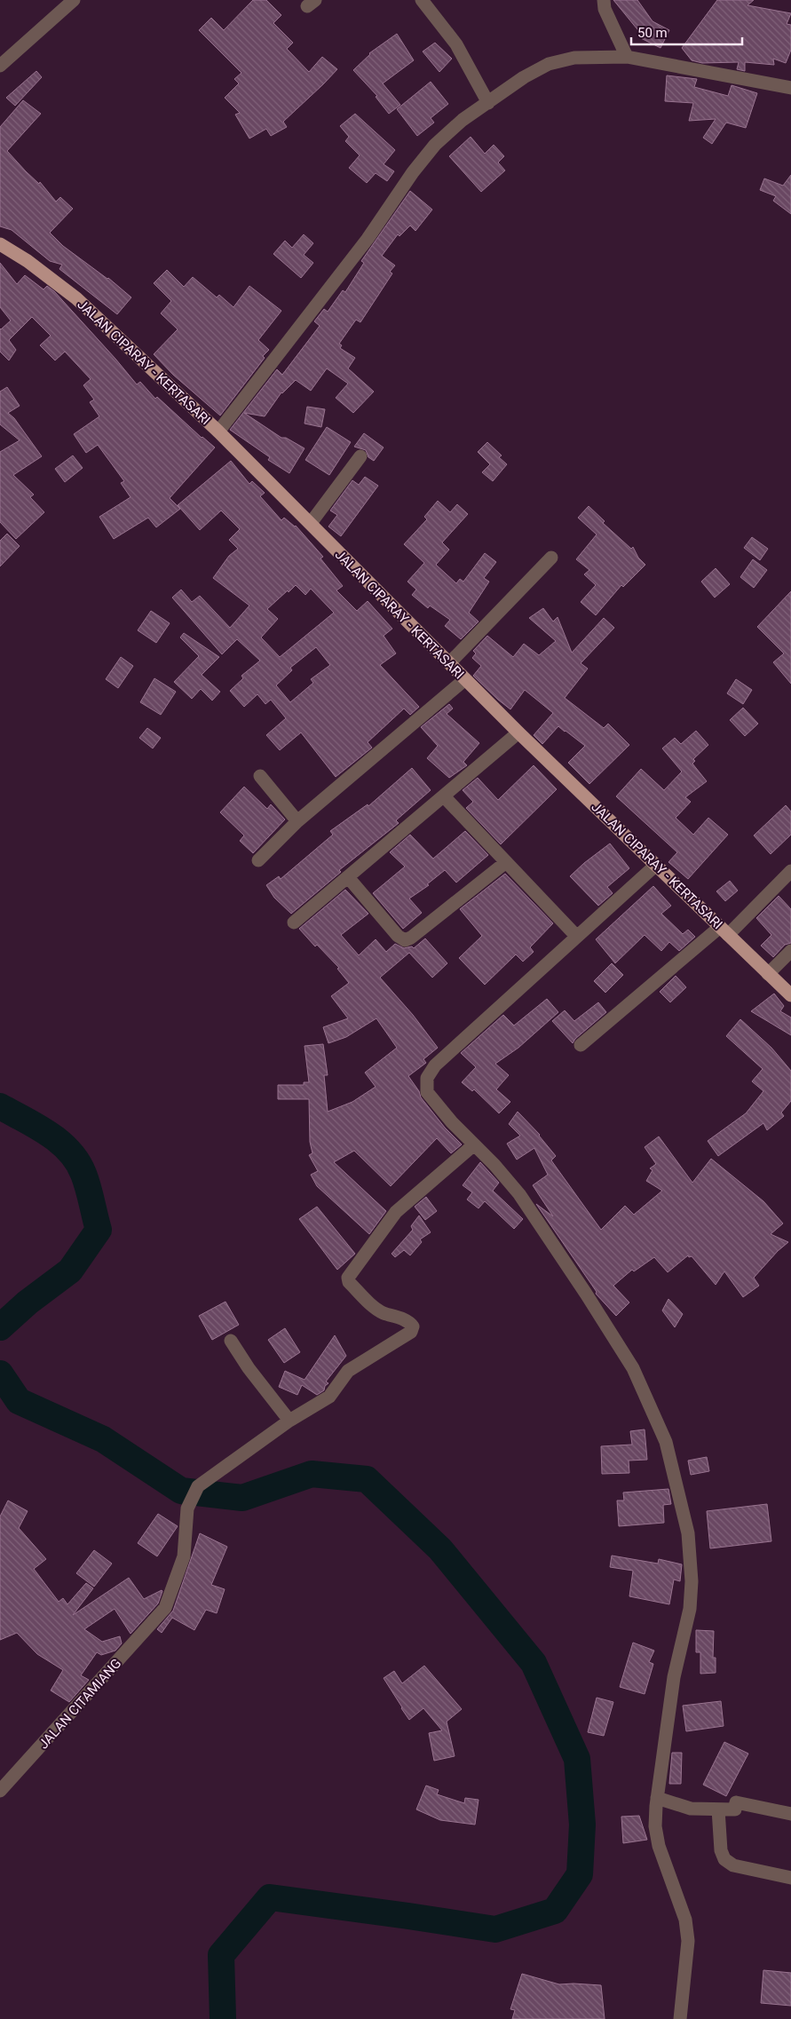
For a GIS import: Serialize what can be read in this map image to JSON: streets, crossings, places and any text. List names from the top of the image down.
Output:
{
  "streets": {
    "main road": ["JALAN CIPARAY - KERTASARI"],
    "street": ["JALAN CITAMIANG"]
  },
  "scale_bar": "50 m"
}
